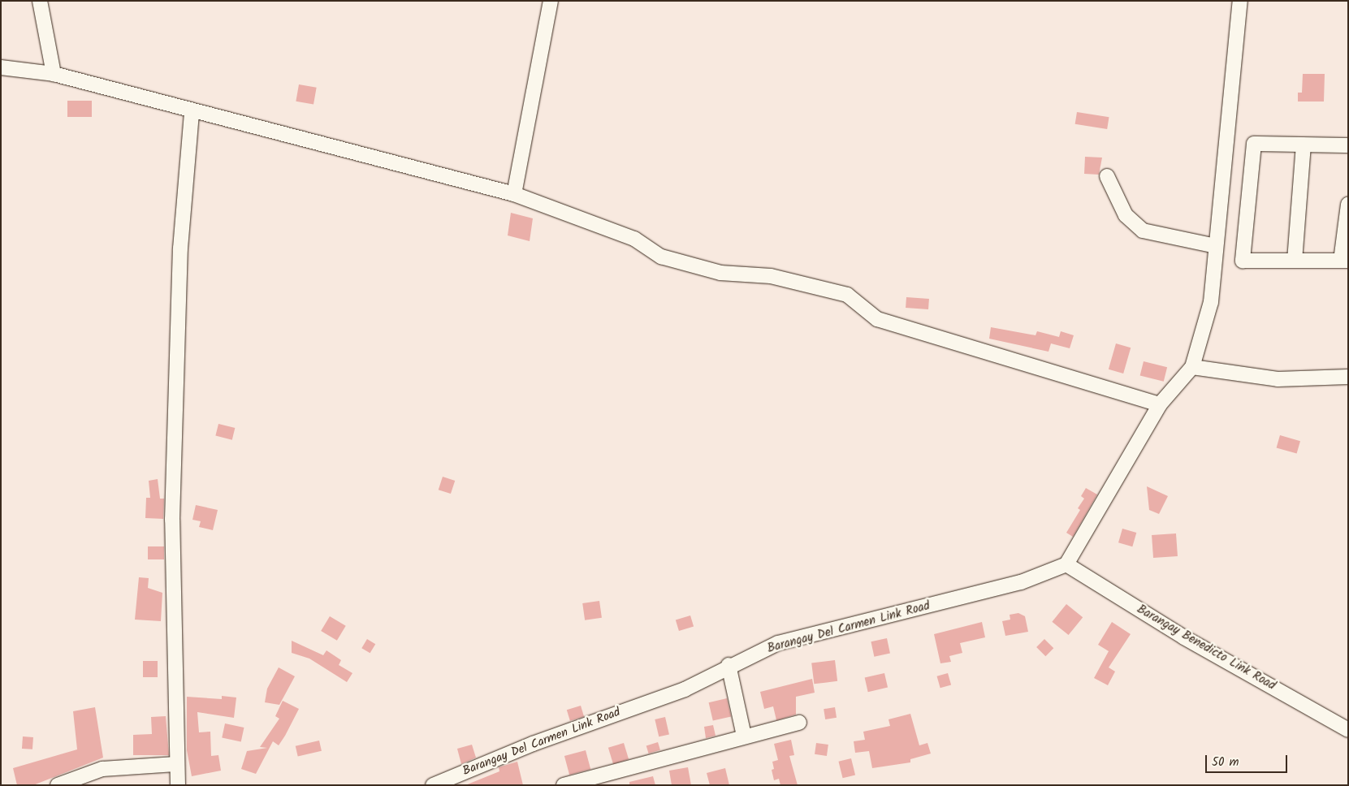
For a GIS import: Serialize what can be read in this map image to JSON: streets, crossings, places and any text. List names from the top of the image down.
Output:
{
  "streets": {
    "street": ["Barangay Del Carmen Link Road", "Barangay Benedicto Link Road"]
  },
  "crossings": [
    ["Barangay Del Carmen Link Road", "Barangay Benedicto Link Road"]
  ],
  "scale_bar": "50 m"
}
